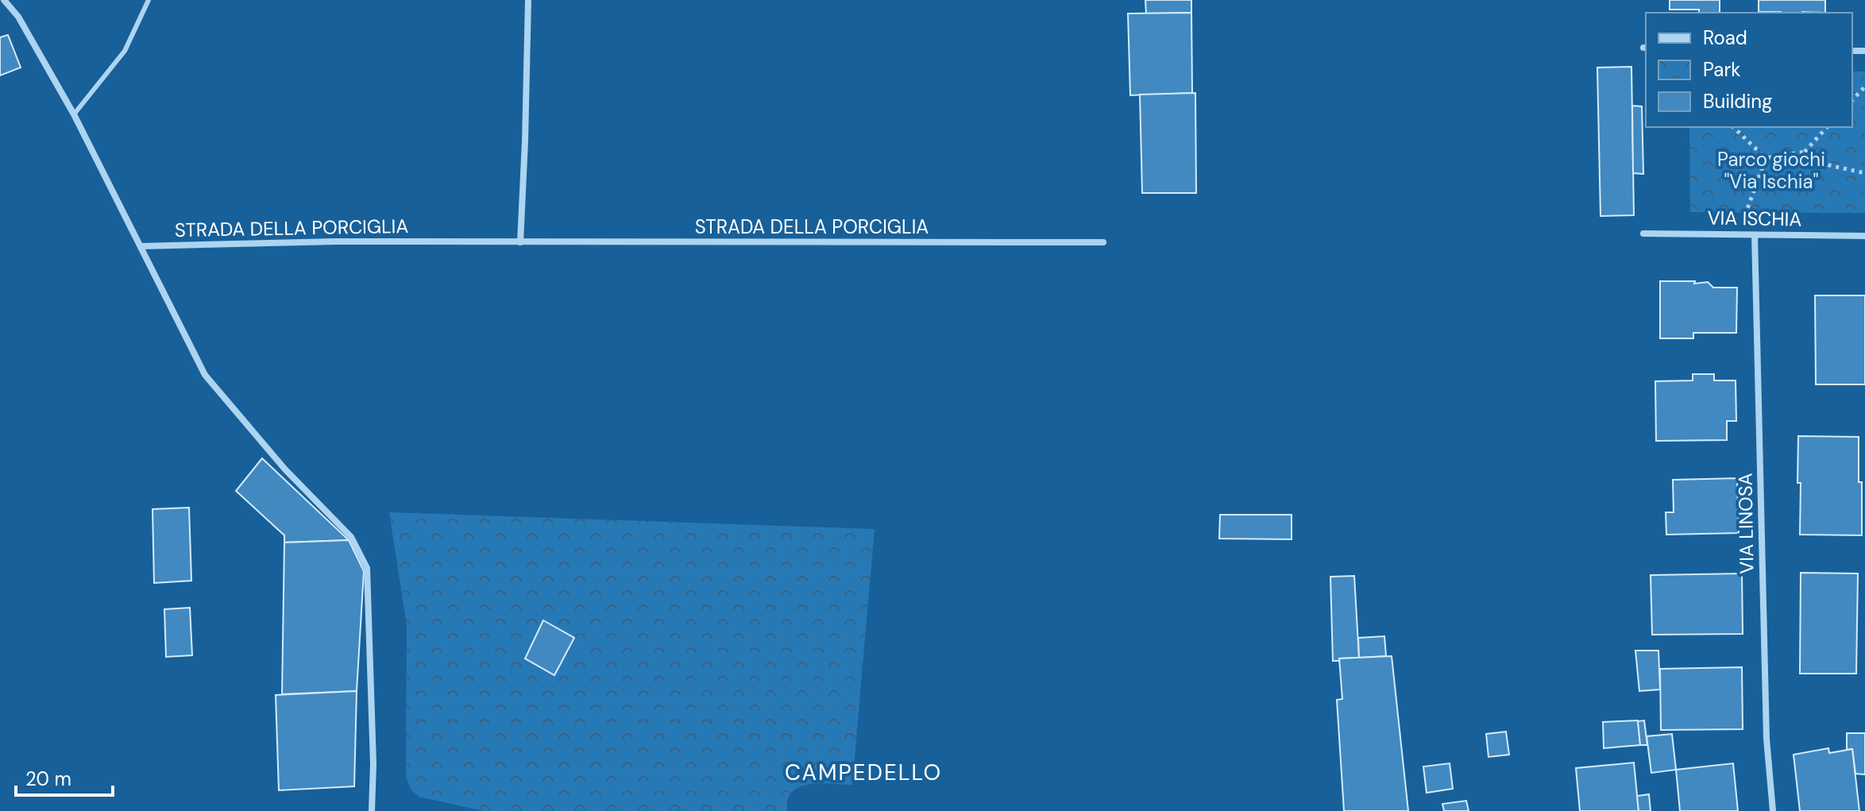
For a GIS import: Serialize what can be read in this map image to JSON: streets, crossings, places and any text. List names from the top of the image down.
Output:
{
  "streets": {
    "street": ["VIA ISCHIA", "STRADA DELLA PORCIGLIA", "VIA LINOSA"]
  },
  "crossings": [
    ["VIA ISCHIA", "VIA LINOSA"]
  ],
  "districts": ["CAMPEDELLO"],
  "parks": ["Parco giochi \"Via Ischia\""],
  "legend": ["Road", "Park", "Building"],
  "scale_bar": "20 m"
}
